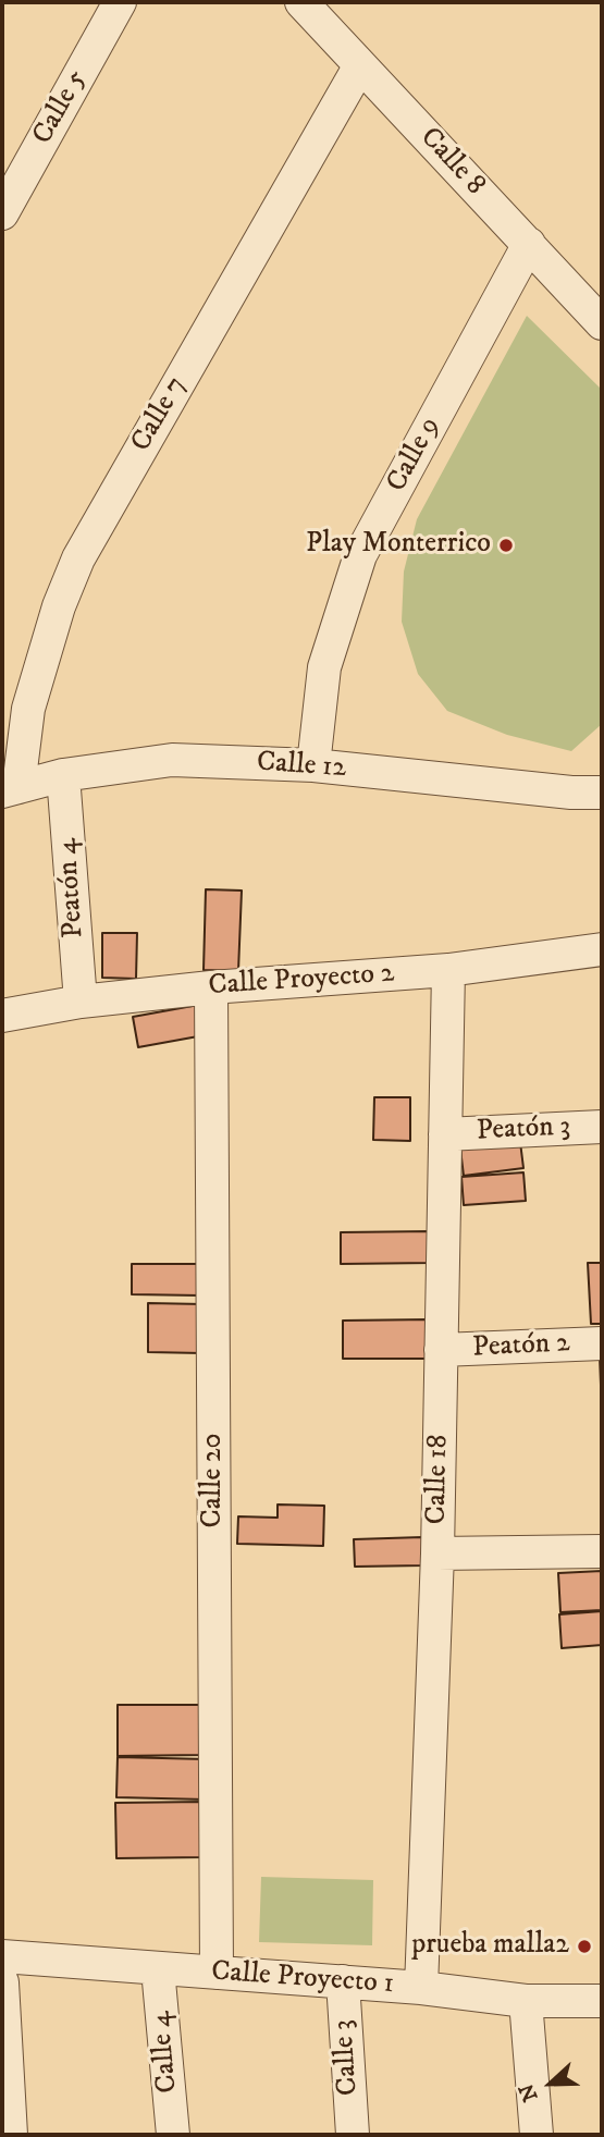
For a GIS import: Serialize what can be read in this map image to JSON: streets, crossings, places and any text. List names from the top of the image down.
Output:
{
  "streets": {
    "street": [
      "Calle 5",
      "Calle 8",
      "Calle 7",
      "Calle 9",
      "Calle 12",
      "Peatón 4",
      "Calle Proyecto 2",
      "Peatón 3",
      "Peatón 2",
      "Calle 18",
      "Calle 20",
      "Calle Proyecto 1",
      "Calle 4",
      "Calle 3"
    ]
  },
  "crossings": [
    ["Calle 8", "Calle 7"],
    ["Calle 8", "Calle 9"],
    ["Calle 7", "Calle 12"],
    ["Calle 9", "Calle 12"],
    ["Calle 12", "Peatón 4"],
    ["Peatón 4", "Calle Proyecto 2"],
    ["Calle Proyecto 2", "Calle 18"],
    ["Calle Proyecto 2", "Calle 20"],
    ["Peatón 3", "Calle 18"],
    ["Peatón 2", "Calle 18"],
    ["Calle 18", "Calle Proyecto 1"],
    ["Calle 20", "Calle Proyecto 1"],
    ["Calle Proyecto 1", "Calle 4"],
    ["Calle Proyecto 1", "Calle 3"]
  ],
  "places": ["Play Monterrico", "prueba malla2"],
  "north": "left"
}
